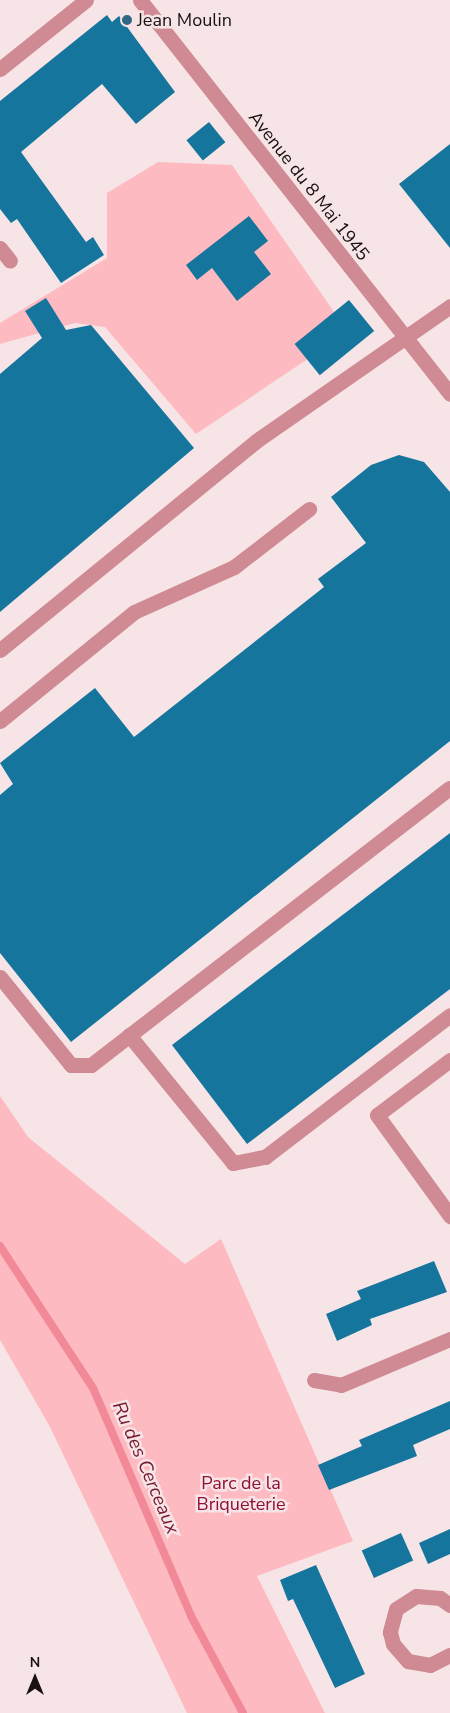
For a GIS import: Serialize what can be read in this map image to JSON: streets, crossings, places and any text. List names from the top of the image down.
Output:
{
  "streets": {
    "street": ["Avenue du 8 Mai 1945"]
  },
  "water": ["Ru des Cerceaux"],
  "parks": ["Parc de la Briqueterie"],
  "places": ["Jean Moulin"],
  "north": "top"
}
